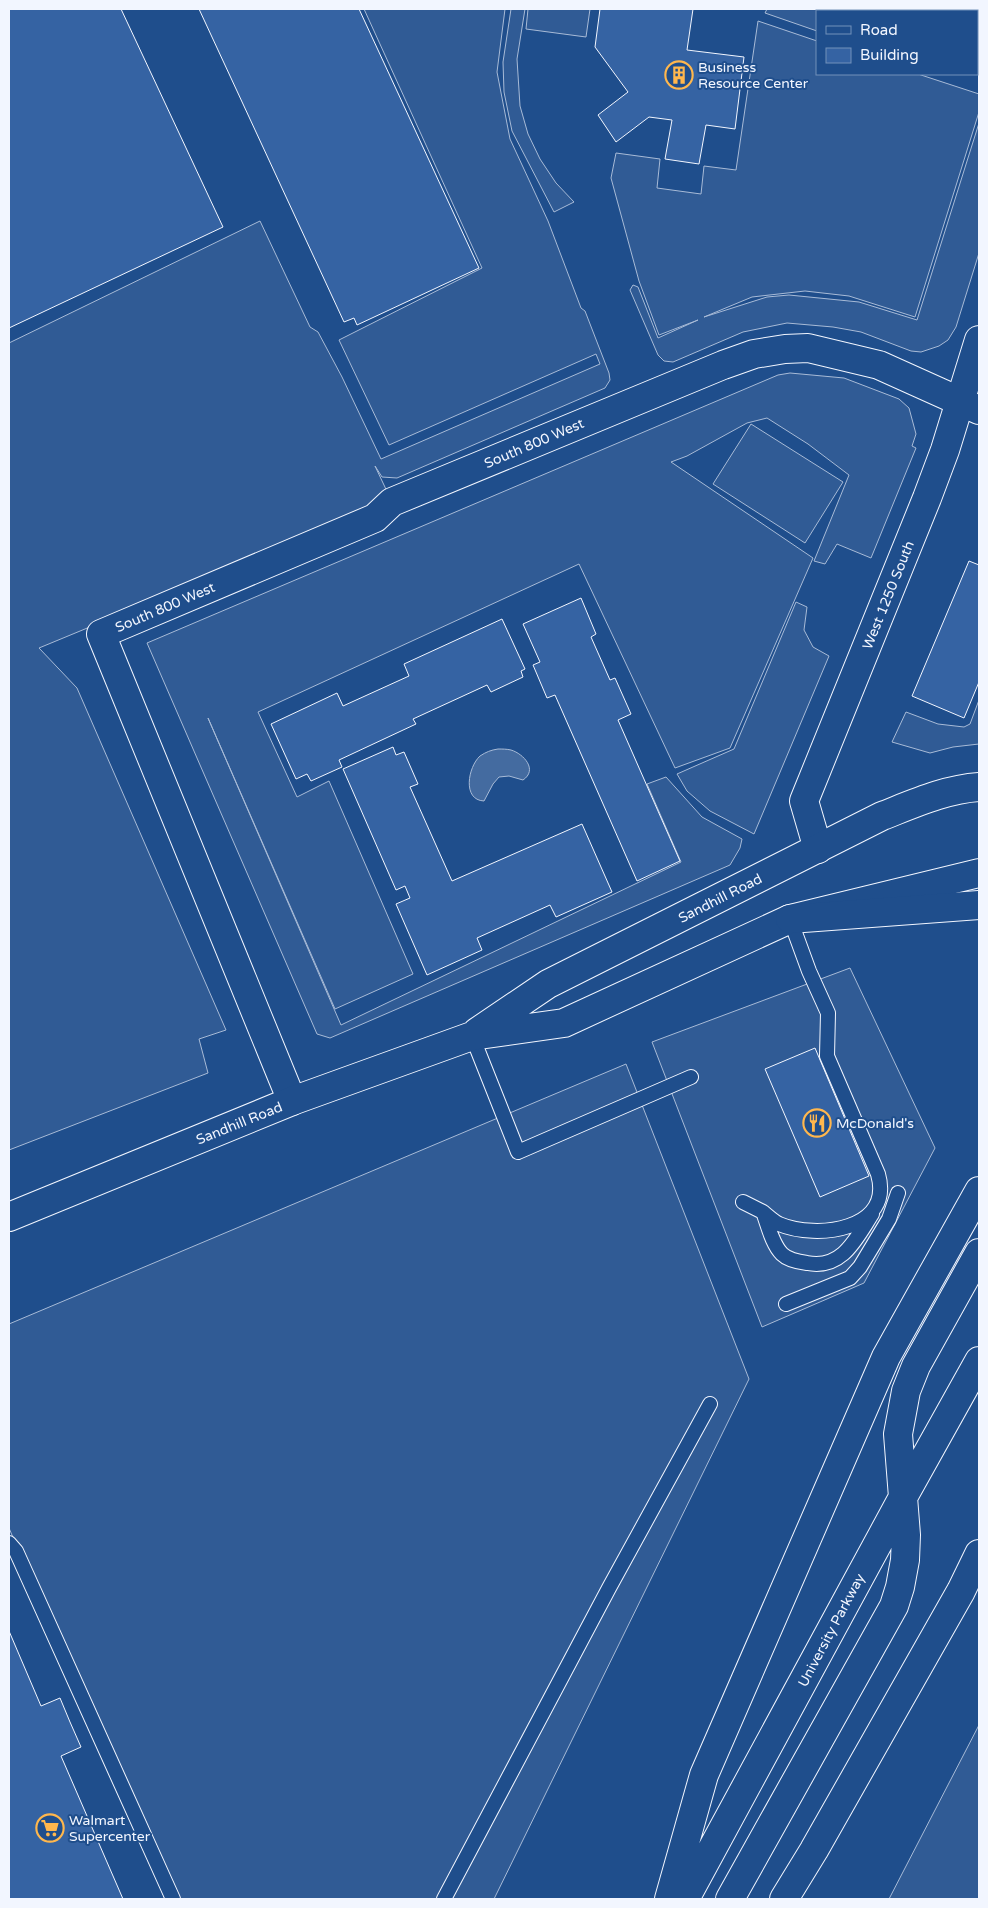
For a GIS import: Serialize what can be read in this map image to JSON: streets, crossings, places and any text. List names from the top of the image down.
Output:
{
  "streets": {
    "street": [
      "South 800 West",
      "West 1250 South",
      "Sandhill Road",
      "University Parkway"
    ]
  },
  "crossings": [
    ["South 800 West", "West 1250 South"],
    ["South 800 West", "Sandhill Road"],
    ["West 1250 South", "Sandhill Road"]
  ],
  "places": {
    "building": ["Business Resource Center"],
    "restaurant": ["McDonald's"],
    "supermarket": ["Walmart Supercenter"]
  },
  "legend": ["Road", "Building"]
}
